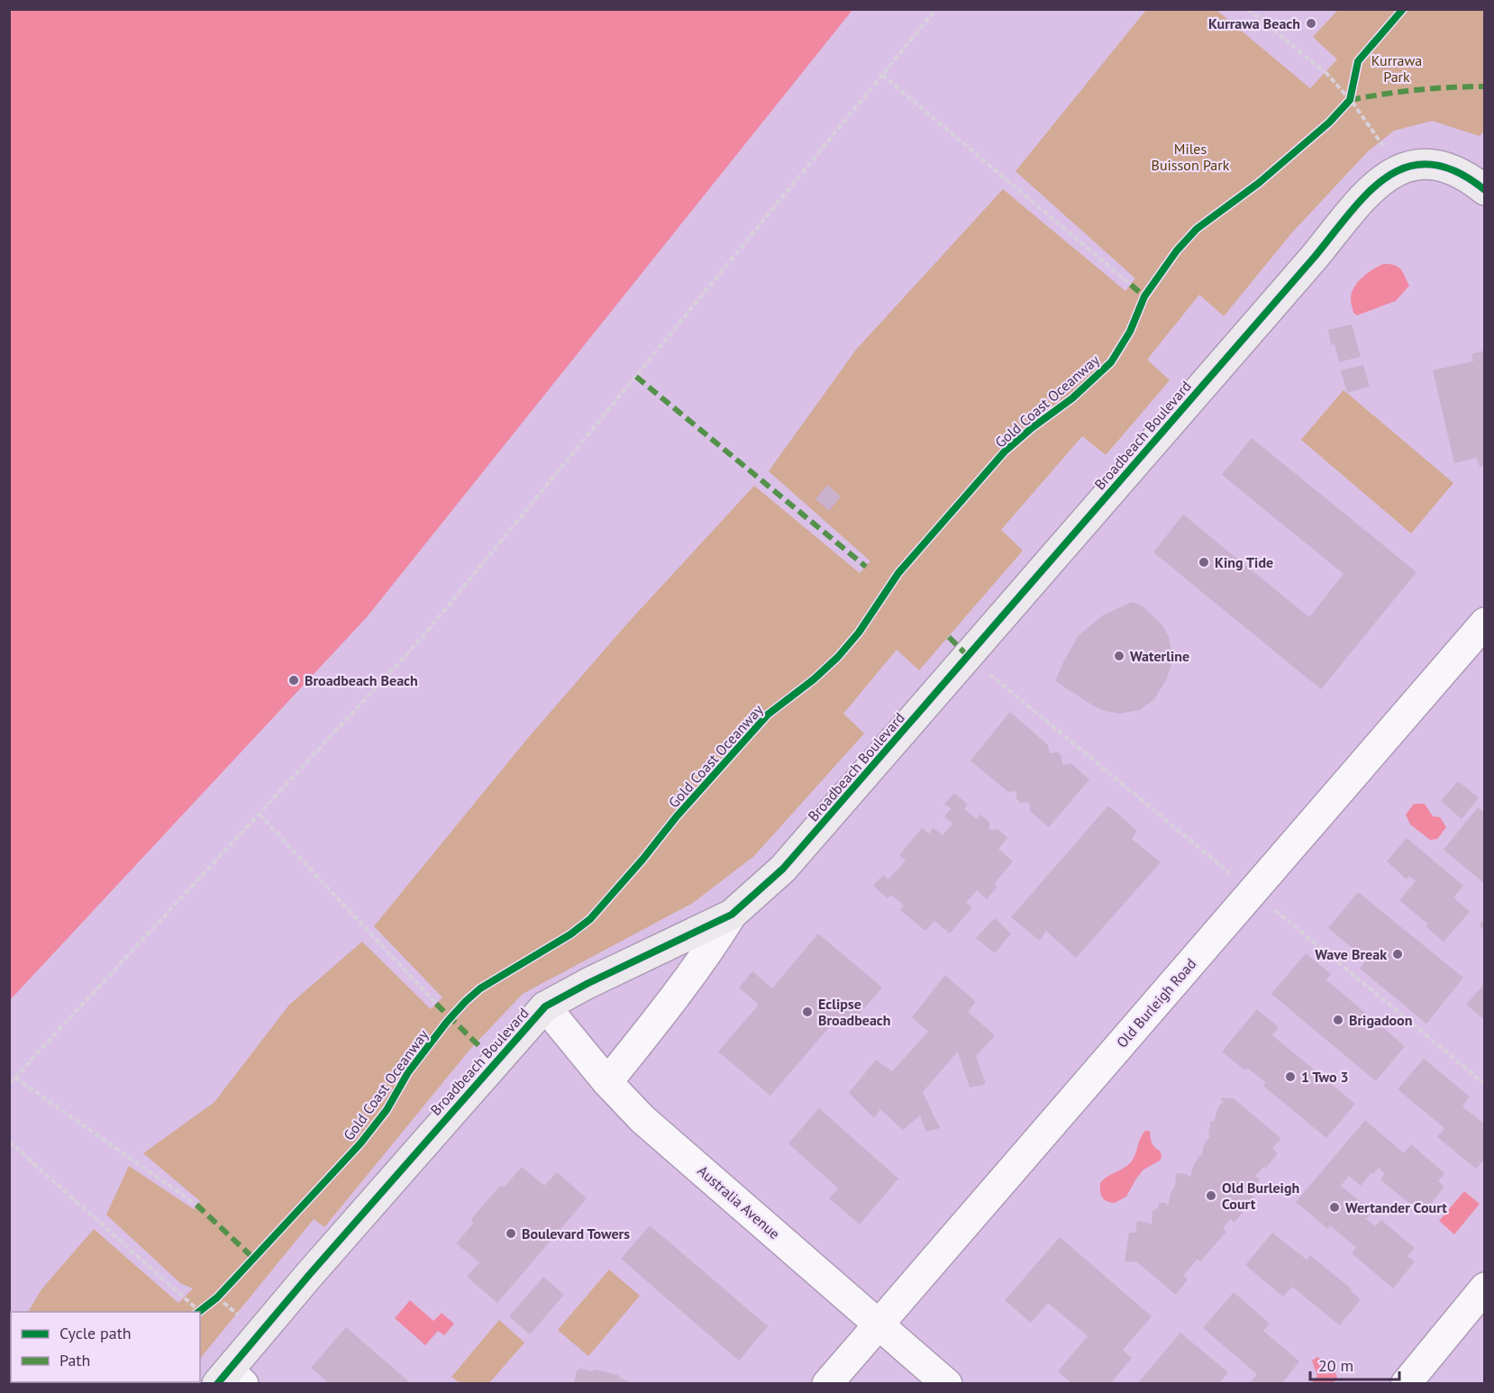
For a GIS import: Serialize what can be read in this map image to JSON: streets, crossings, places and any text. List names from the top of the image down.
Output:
{
  "streets": {
    "street": ["Broadbeach Boulevard", "Old Burleigh Road", "Australia Avenue"],
    "cycle path": ["Gold Coast Oceanway"]
  },
  "crossings": [
    ["Broadbeach Boulevard", "Australia Avenue"],
    ["Old Burleigh Road", "Australia Avenue"]
  ],
  "parks": ["Kurrawa Park", "Miles Buisson Park"],
  "places": [
    "Kurrawa Beach",
    "King Tide",
    "Waterline",
    "Broadbeach Beach",
    "Wave Break",
    "Eclipse Broadbeach",
    "Brigadoon",
    "1 Two 3",
    "Old Burleigh Court",
    "Wertander Court",
    "Boulevard Towers"
  ],
  "legend": ["Cycle path", "Path"],
  "scale_bar": "20 m"
}
